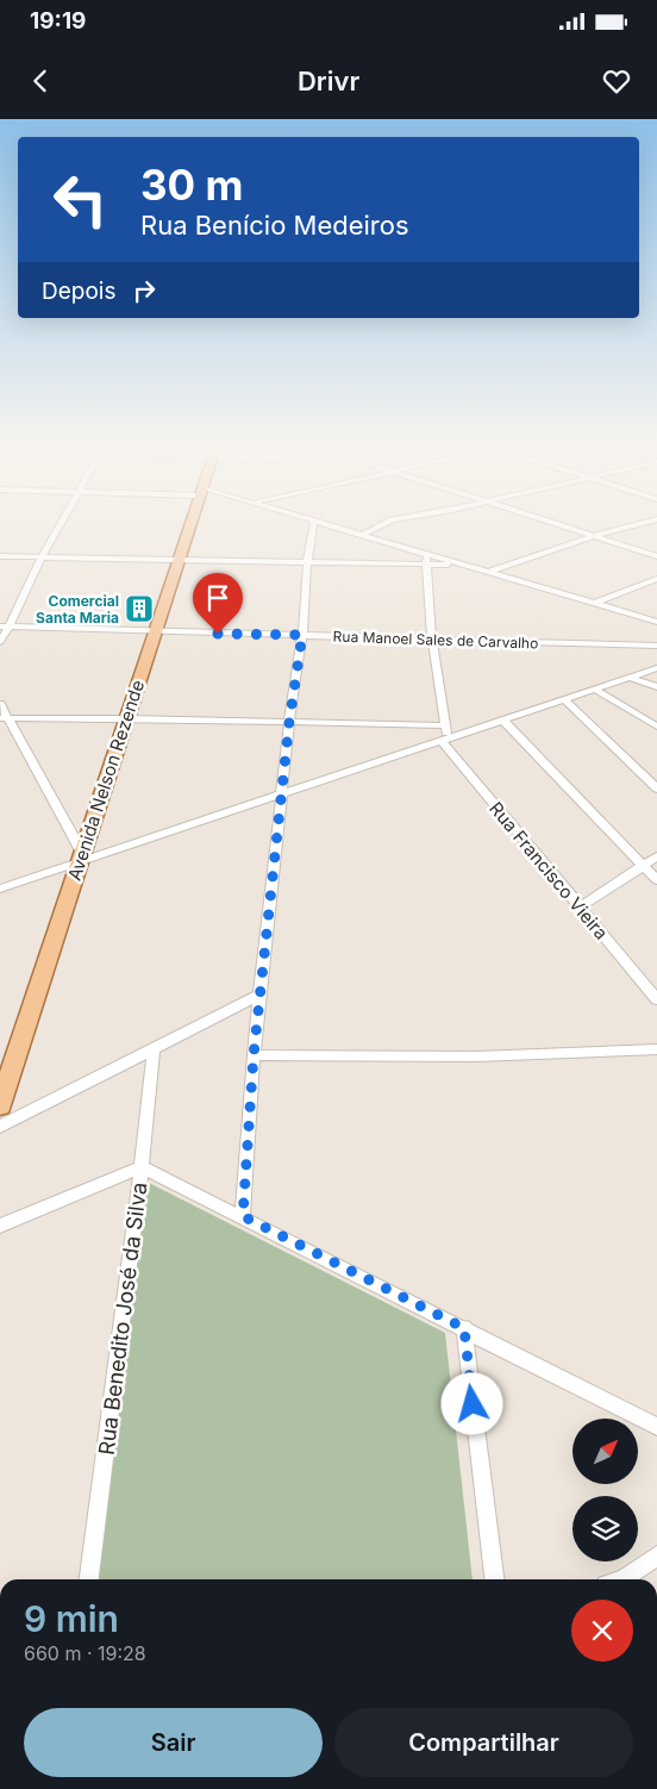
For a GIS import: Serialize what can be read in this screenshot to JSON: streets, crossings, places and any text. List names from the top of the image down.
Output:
{
  "streets": {
    "main road": ["Avenida Nelson Rezende"],
    "street": ["Rua Manoel Sales de Carvalho", "Rua Francisco Vieira", "Rua Benedito José da Silva"]
  },
  "crossings": [
    ["Rua Manoel Sales de Carvalho", "Avenida Nelson Rezende"]
  ],
  "places": {
    "building": ["Comercial Santa Maria"]
  },
  "north": "top right",
  "page": {
    "status": "19:19",
    "header": "Drivr",
    "turn": ["30 m", "Rua Benício Medeiros"],
    "then": "Depois",
    "heading": ["9 min", "660 m · 19:28"],
    "buttons": ["Sair", "Compartilhar"]
  }
}
